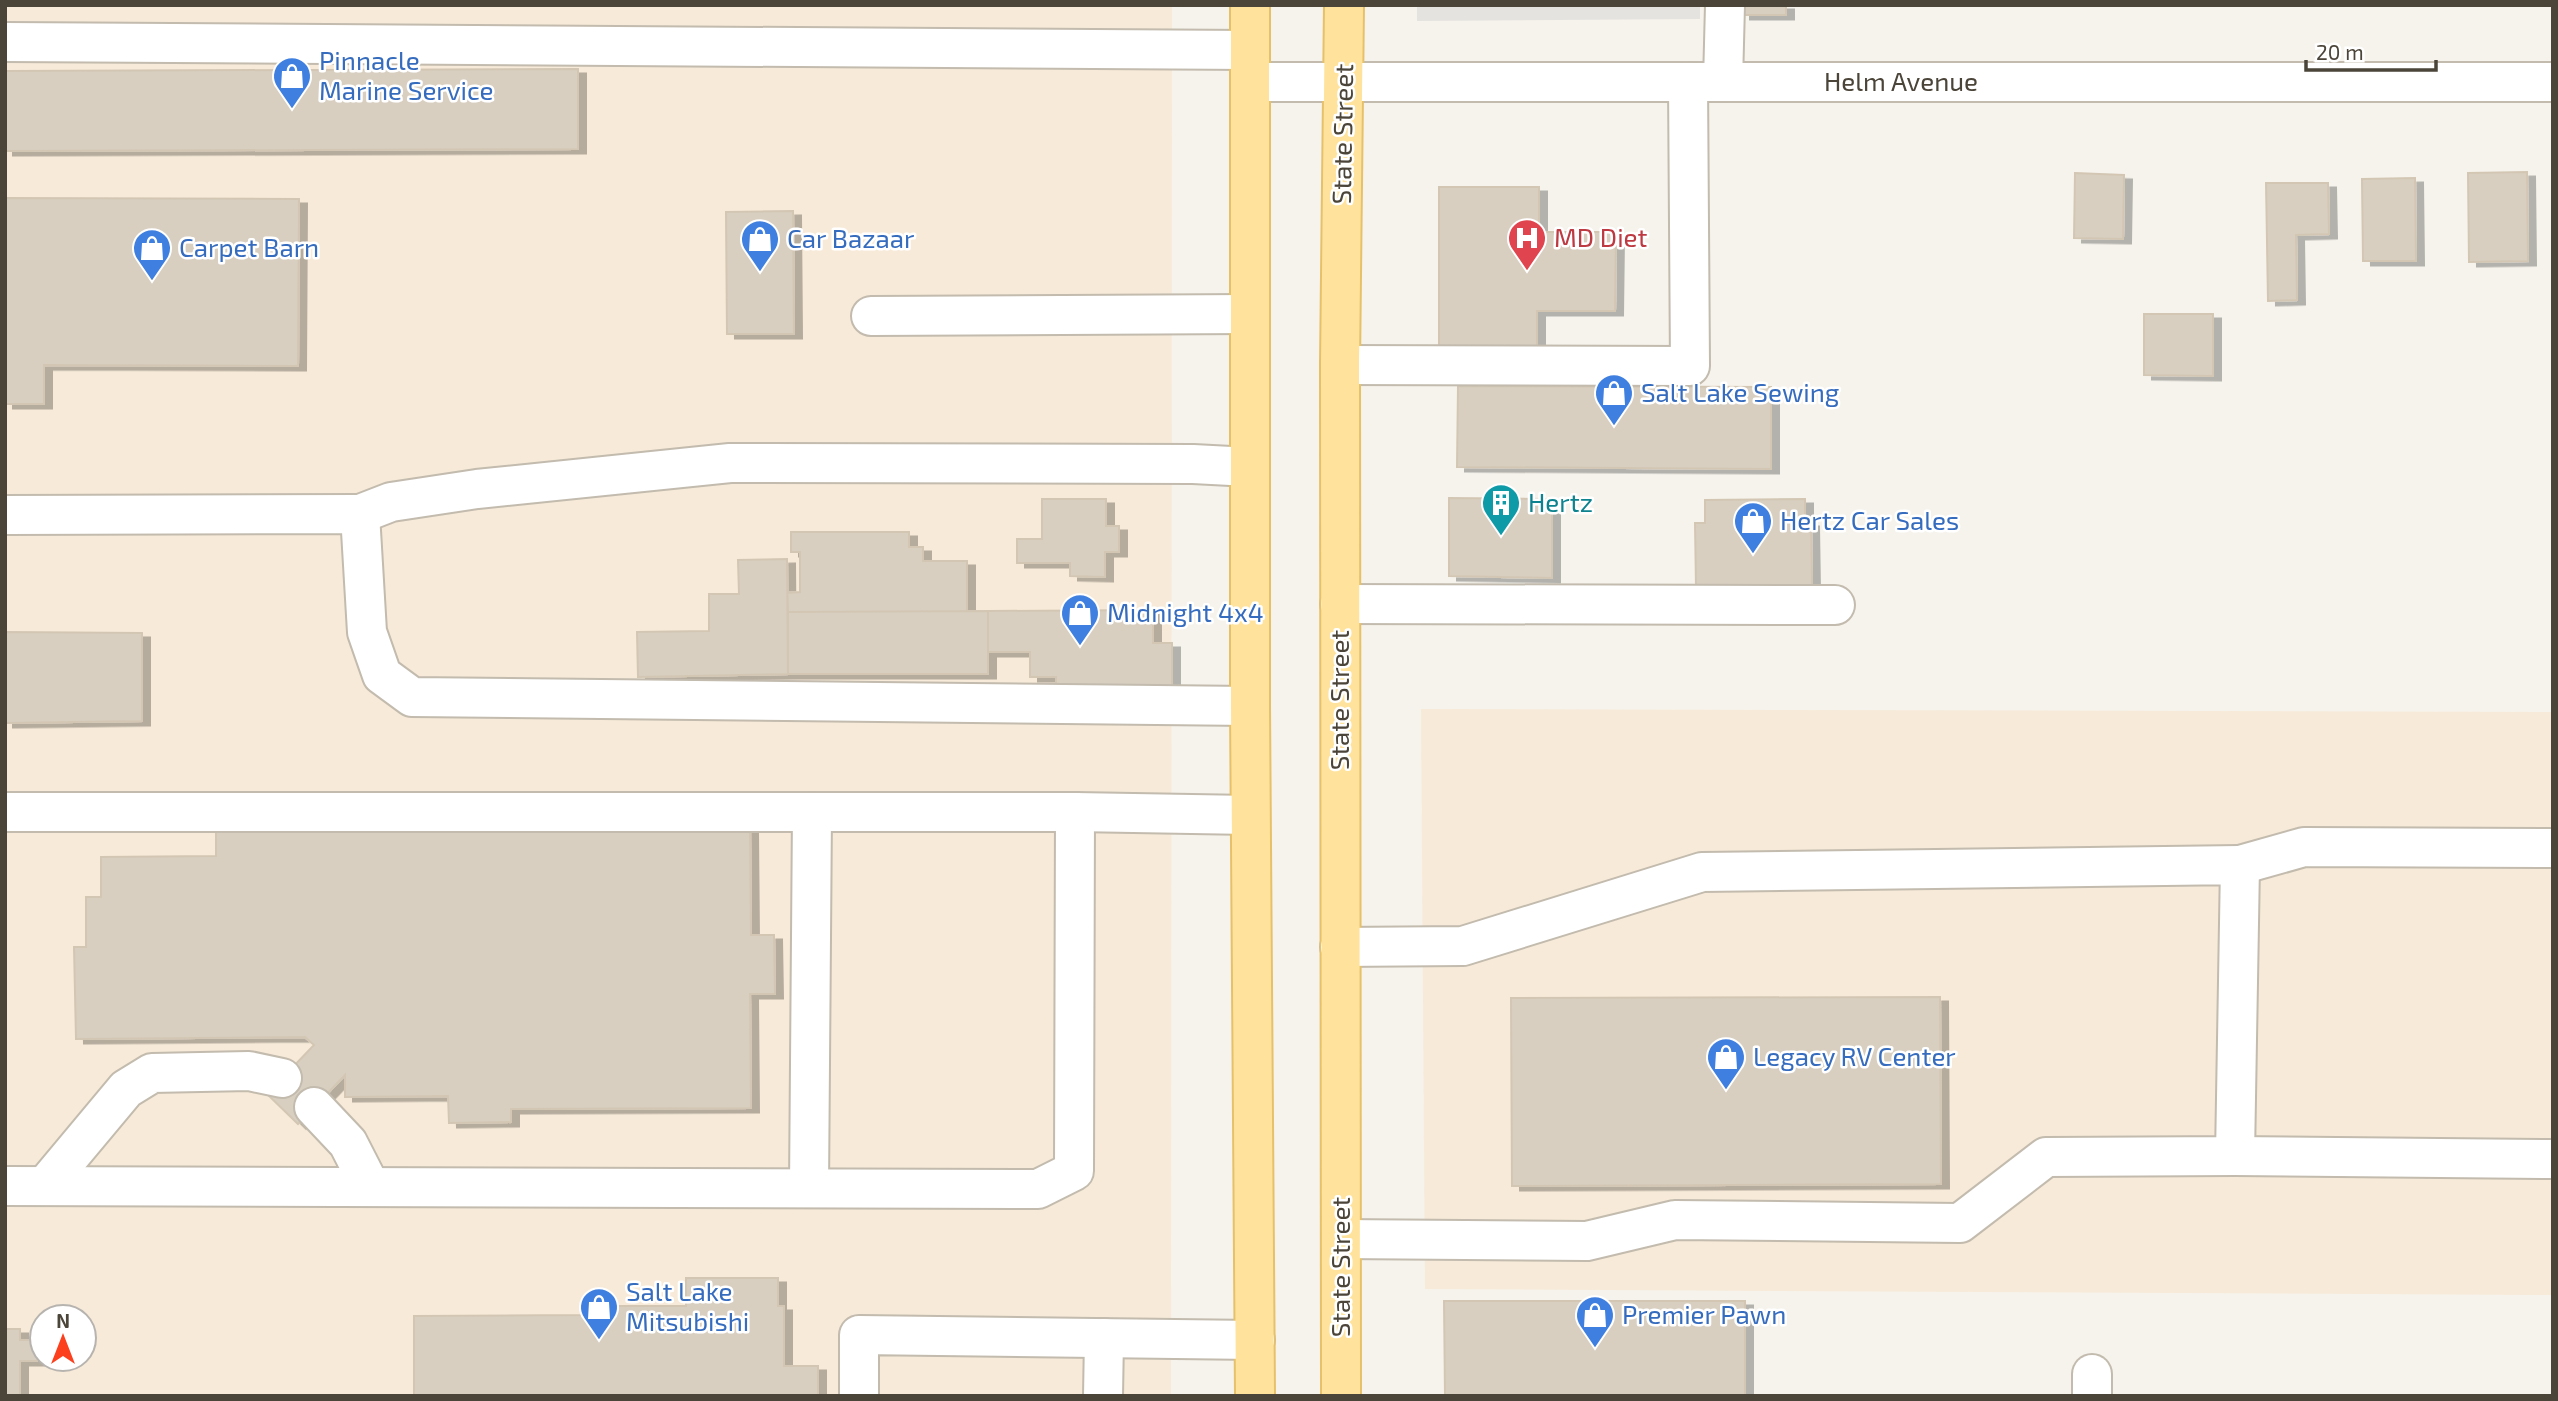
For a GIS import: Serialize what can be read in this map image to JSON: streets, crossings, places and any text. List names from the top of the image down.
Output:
{
  "streets": {
    "main road": ["State Street"],
    "street": ["Helm Avenue"]
  },
  "crossings": [
    ["Helm Avenue", "State Street"]
  ],
  "places": {
    "shop": [
      "Pinnacle Marine Service",
      "Car Bazaar",
      "Carpet Barn",
      "Salt Lake Sewing",
      "Hertz Car Sales",
      "Midnight 4x4",
      "Legacy RV Center",
      "Salt Lake Mitsubishi",
      "Premier Pawn"
    ],
    "hospital": ["MD Diet"],
    "building": ["Hertz"]
  },
  "scale_bar": "20 m",
  "north": "top"
}
